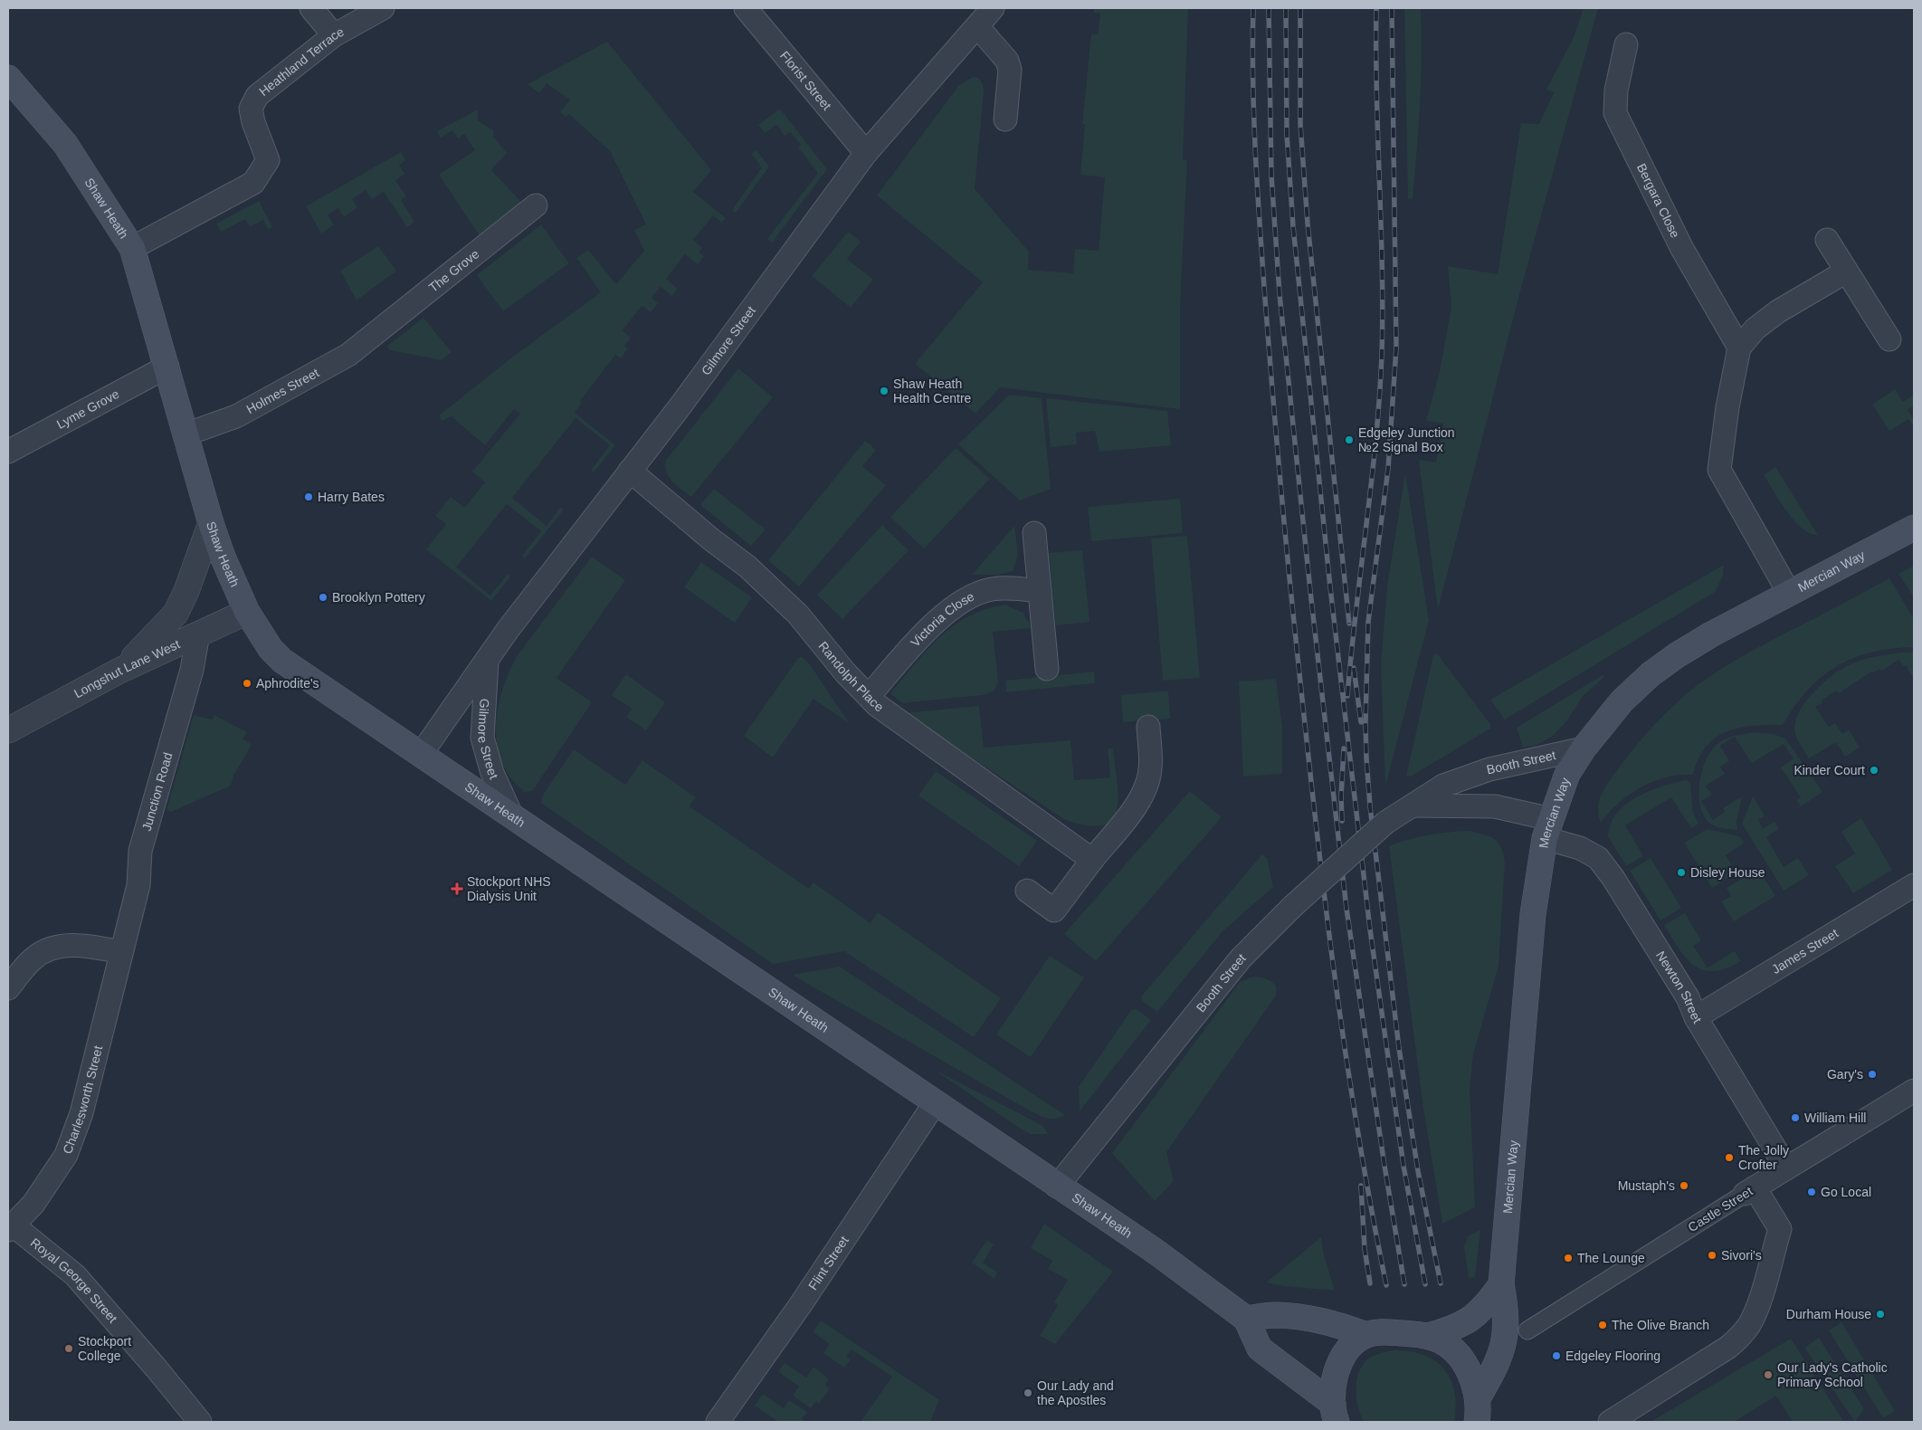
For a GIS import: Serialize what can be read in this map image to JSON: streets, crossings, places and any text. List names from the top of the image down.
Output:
{
  "streets": {
    "main road": ["Shaw Heath", "Mercian Way"],
    "street": [
      "Heathland Terrace",
      "Florist Street",
      "Bergara Close",
      "The Grove",
      "Gilmore Street",
      "Holmes Street",
      "Lyme Grove",
      "Victoria Close",
      "Longshut Lane West",
      "Randolph Place",
      "Booth Street",
      "Junction Road",
      "James Street",
      "Newton Street",
      "Charlesworth Street",
      "Castle Street",
      "Flint Street",
      "Royal George Street"
    ]
  },
  "crossings": [
    ["Heathland Terrace", "Shaw Heath"],
    ["Florist Street", "Gilmore Street"],
    ["Shaw Heath", "Gilmore Street"],
    ["Shaw Heath", "Holmes Street"],
    ["Shaw Heath", "Lyme Grove"],
    ["Shaw Heath", "Longshut Lane West"],
    ["Shaw Heath", "Booth Street"],
    ["Shaw Heath", "Flint Street"],
    ["The Grove", "Holmes Street"],
    ["Gilmore Street", "Randolph Place"],
    ["Mercian Way", "Booth Street"],
    ["Mercian Way", "Newton Street"],
    ["Victoria Close", "Randolph Place"],
    ["Longshut Lane West", "Junction Road"],
    ["Junction Road", "Charlesworth Street"],
    ["James Street", "Newton Street"],
    ["Newton Street", "Castle Street"],
    ["Charlesworth Street", "Royal George Street"]
  ],
  "places": {
    "other": [
      "Shaw Heath Health Centre",
      "Edgeley Junction №2 Signal Box",
      "Harry Bates",
      "Brooklyn Pottery",
      "Aphrodite's",
      "Kinder Court",
      "Disley House",
      "Gary's",
      "William Hill",
      "The Jolly Crofter",
      "Mustaph's",
      "Go Local",
      "Sivori's",
      "The Lounge",
      "Durham House",
      "The Olive Branch",
      "Stockport College",
      "Edgeley Flooring",
      "Our Lady's Catholic Primary School",
      "Our Lady and the Apostles"
    ],
    "health": ["Stockport NHS Dialysis Unit"]
  }
}
